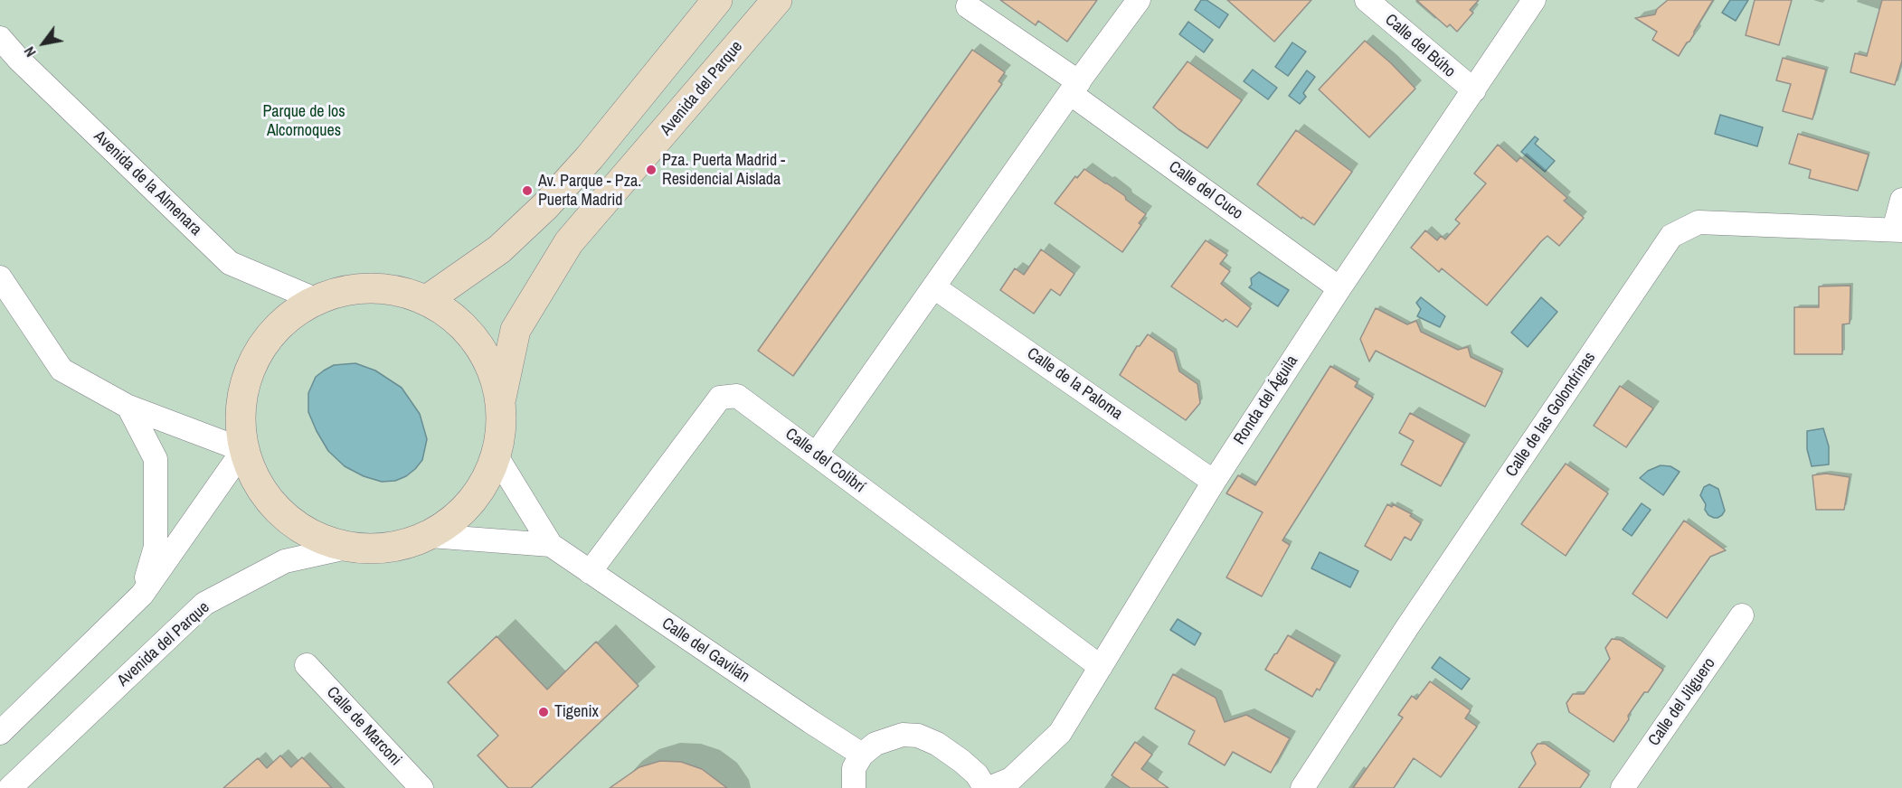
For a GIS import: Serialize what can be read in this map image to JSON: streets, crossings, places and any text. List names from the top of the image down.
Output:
{
  "streets": {
    "street": [
      "Calle del Búho",
      "Avenida del Parque",
      "Avenida de la Almenara",
      "Calle del Cuco",
      "Calle de la Paloma",
      "Ronda del Águila",
      "Calle de las Golondrinas",
      "Calle del Colibrí",
      "Calle del Gavilán",
      "Calle del Jilguero",
      "Calle de Marconi"
    ]
  },
  "crossings": [
    ["Calle del Búho", "Ronda del Águila"],
    ["Calle del Cuco", "Ronda del Águila"],
    ["Calle de la Paloma", "Ronda del Águila"],
    ["Ronda del Águila", "Calle del Colibrí"],
    ["Calle del Colibrí", "Calle del Gavilán"]
  ],
  "parks": ["Parque de los Alcornoques"],
  "places": ["Pza. Puerta Madrid - Residencial Aislada", "Av. Parque - Pza. Puerta Madrid", "Tigenix"],
  "north": "bottom left"
}
